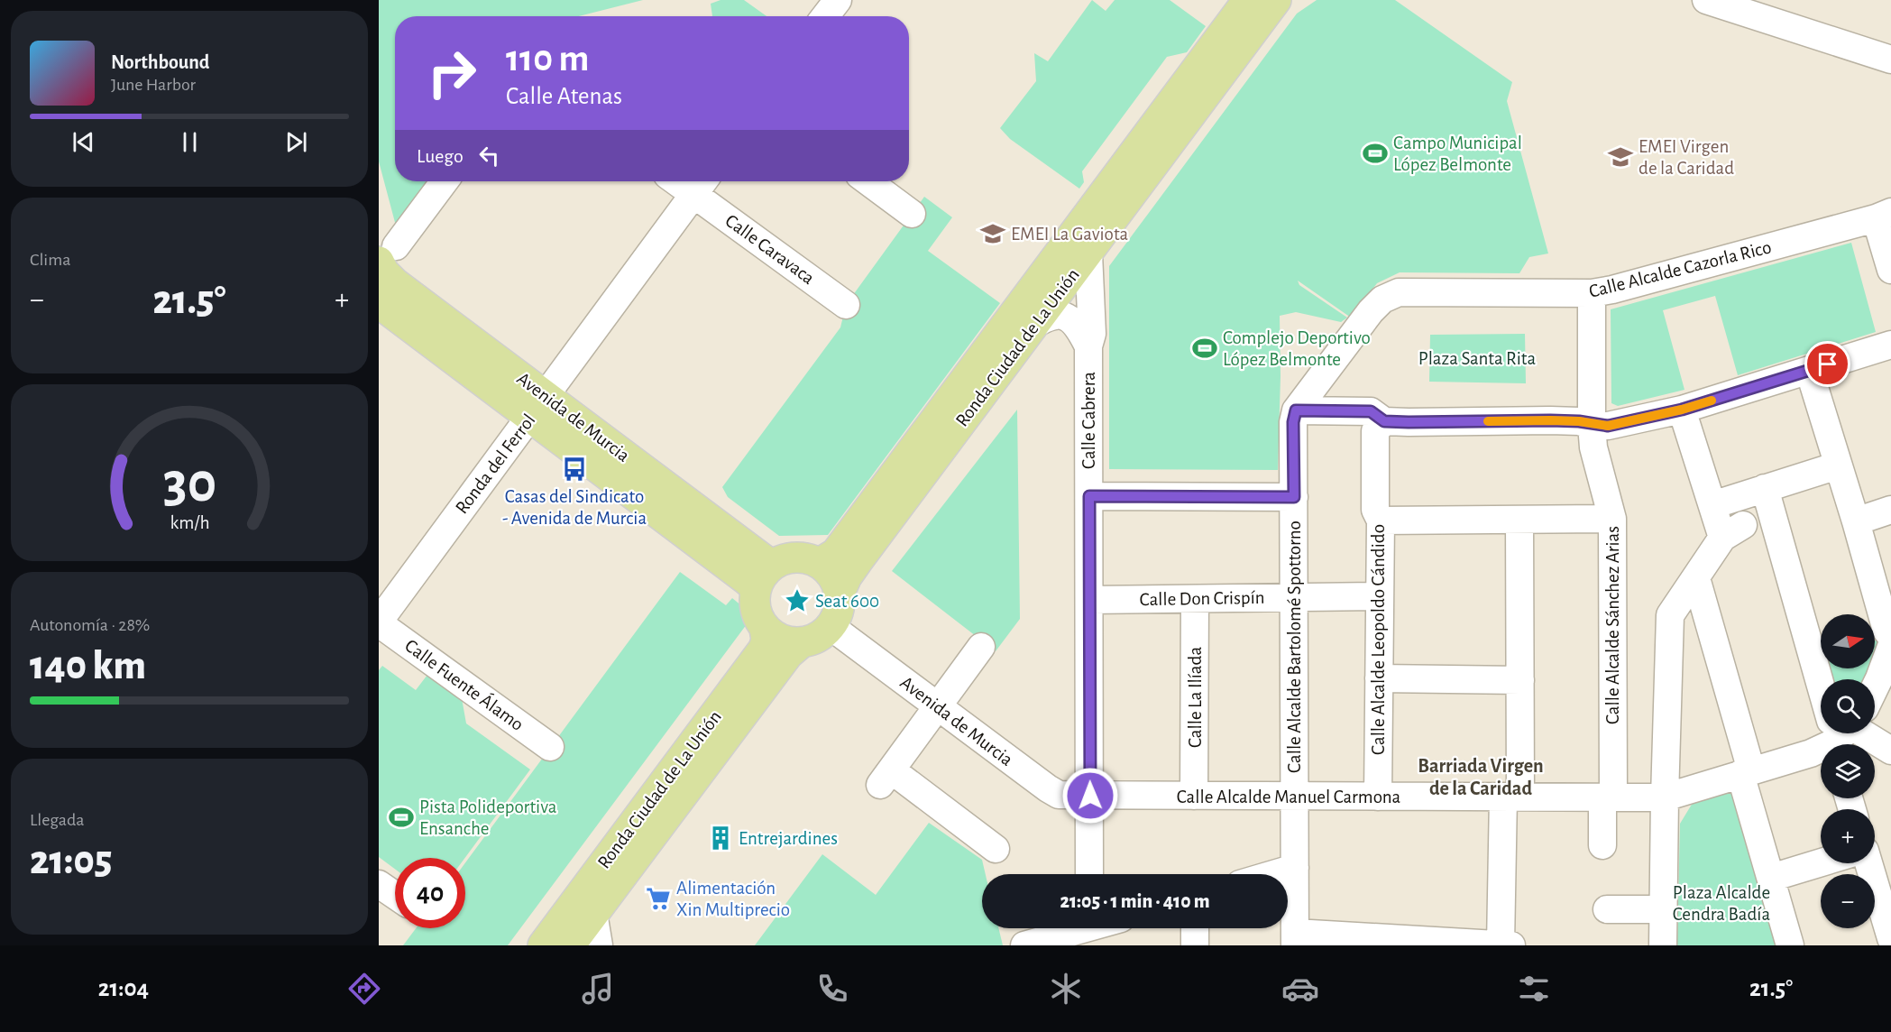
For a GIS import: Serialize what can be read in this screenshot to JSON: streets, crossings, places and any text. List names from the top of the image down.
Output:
{
  "streets": {
    "main road": ["Ronda Ciudad de La Unión", "Avenida de Murcia"],
    "street": [
      "Calle Caravaca",
      "Calle Alcalde Cazorla Rico",
      "Calle Cabrera",
      "Ronda del Ferrol",
      "Calle Don Crispín",
      "Calle Alcalde Sánchez Arias",
      "Calle Alcalde Leopoldo Cándido",
      "Calle Alcalde Bartolomé Spottorno",
      "Calle Fuente Álamo",
      "Calle La Ilíada",
      "Calle Alcalde Manuel Carmona"
    ]
  },
  "crossings": [
    ["Calle Caravaca", "Ronda del Ferrol"],
    ["Calle Alcalde Cazorla Rico", "Calle Alcalde Sánchez Arias"],
    ["Calle Alcalde Cazorla Rico", "Calle Alcalde Bartolomé Spottorno"],
    ["Ronda Ciudad de La Unión", "Avenida de Murcia"],
    ["Ronda Ciudad de La Unión", "Calle Cabrera"],
    ["Avenida de Murcia", "Calle Cabrera"],
    ["Avenida de Murcia", "Ronda del Ferrol"],
    ["Avenida de Murcia", "Calle Alcalde Manuel Carmona"],
    ["Calle Cabrera", "Calle Don Crispín"],
    ["Calle Cabrera", "Calle Alcalde Manuel Carmona"],
    ["Ronda del Ferrol", "Calle Fuente Álamo"],
    ["Calle Don Crispín", "Calle Alcalde Leopoldo Cándido"],
    ["Calle Don Crispín", "Calle Alcalde Bartolomé Spottorno"],
    ["Calle Don Crispín", "Calle La Ilíada"],
    ["Calle Alcalde Sánchez Arias", "Calle Alcalde Manuel Carmona"],
    ["Calle Alcalde Leopoldo Cándido", "Calle Alcalde Manuel Carmona"],
    ["Calle Alcalde Bartolomé Spottorno", "Calle Alcalde Manuel Carmona"],
    ["Calle La Ilíada", "Calle Alcalde Manuel Carmona"]
  ],
  "districts": ["Barriada Virgen de la Caridad"],
  "parks": ["Plaza Santa Rita", "Plaza Alcalde Cendra Badía"],
  "places": {
    "sports": ["Campo Municipal López Belmonte", "Complejo Deportivo López Belmonte", "Pista Polideportiva Ensanche"],
    "school or university": ["EMEI Virgen de la Caridad", "EMEI La Gaviota"],
    "bus stop": ["Casas del Sindicato - Avenida de Murcia"],
    "place": ["Seat 600"],
    "building": ["Entrejardines"],
    "supermarket": ["Alimentación Xin Multiprecio"]
  },
  "north": "right",
  "page": {
    "turn": ["110 m", "Calle Atenas"],
    "song": ["Northbound", "June Harbor"],
    "then": "Luego",
    "tile": [
      "Clima",
      ["Autonomía · 28%", "140 km"],
      ["Llegada", "21:05"]
    ],
    "heat": ["−", "21.5°", "+"],
    "map_buttons": ["+", "−"],
    "limit": "40",
    "trip": "21:05 · 1 min · 410 m",
    "tabs": ["21:04", "21.5°"],
    "gauge": ["30", "km/h"]
  }
}
